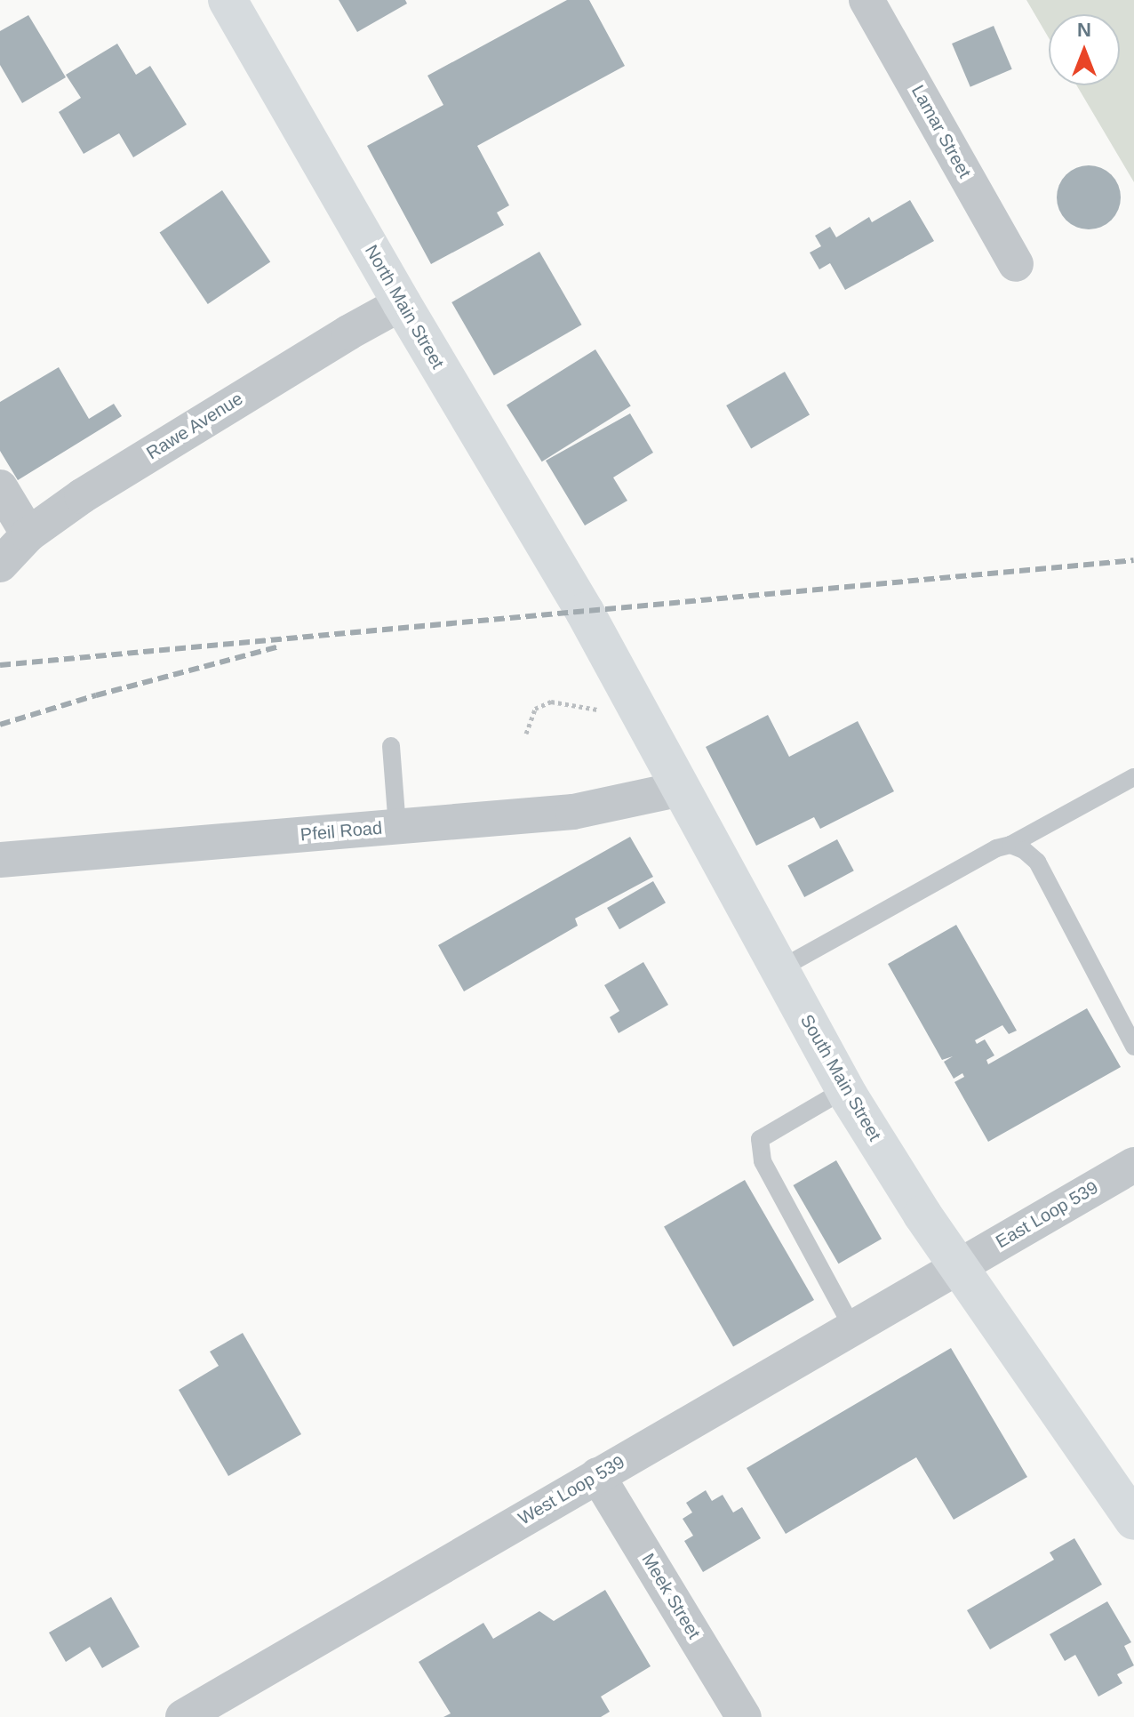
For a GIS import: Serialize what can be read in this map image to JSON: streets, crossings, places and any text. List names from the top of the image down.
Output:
{
  "streets": {
    "street": [
      "Lamar Street",
      "North Main Street",
      "Rawe Avenue",
      "Pfeil Road",
      "South Main Street",
      "East Loop 539",
      "West Loop 539",
      "Meek Street"
    ]
  },
  "crossings": [
    ["North Main Street", "Rawe Avenue"],
    ["North Main Street", "South Main Street"],
    ["Pfeil Road", "South Main Street"],
    ["South Main Street", "East Loop 539"],
    ["South Main Street", "West Loop 539"],
    ["East Loop 539", "West Loop 539"],
    ["West Loop 539", "Meek Street"]
  ],
  "north": "top"
}
